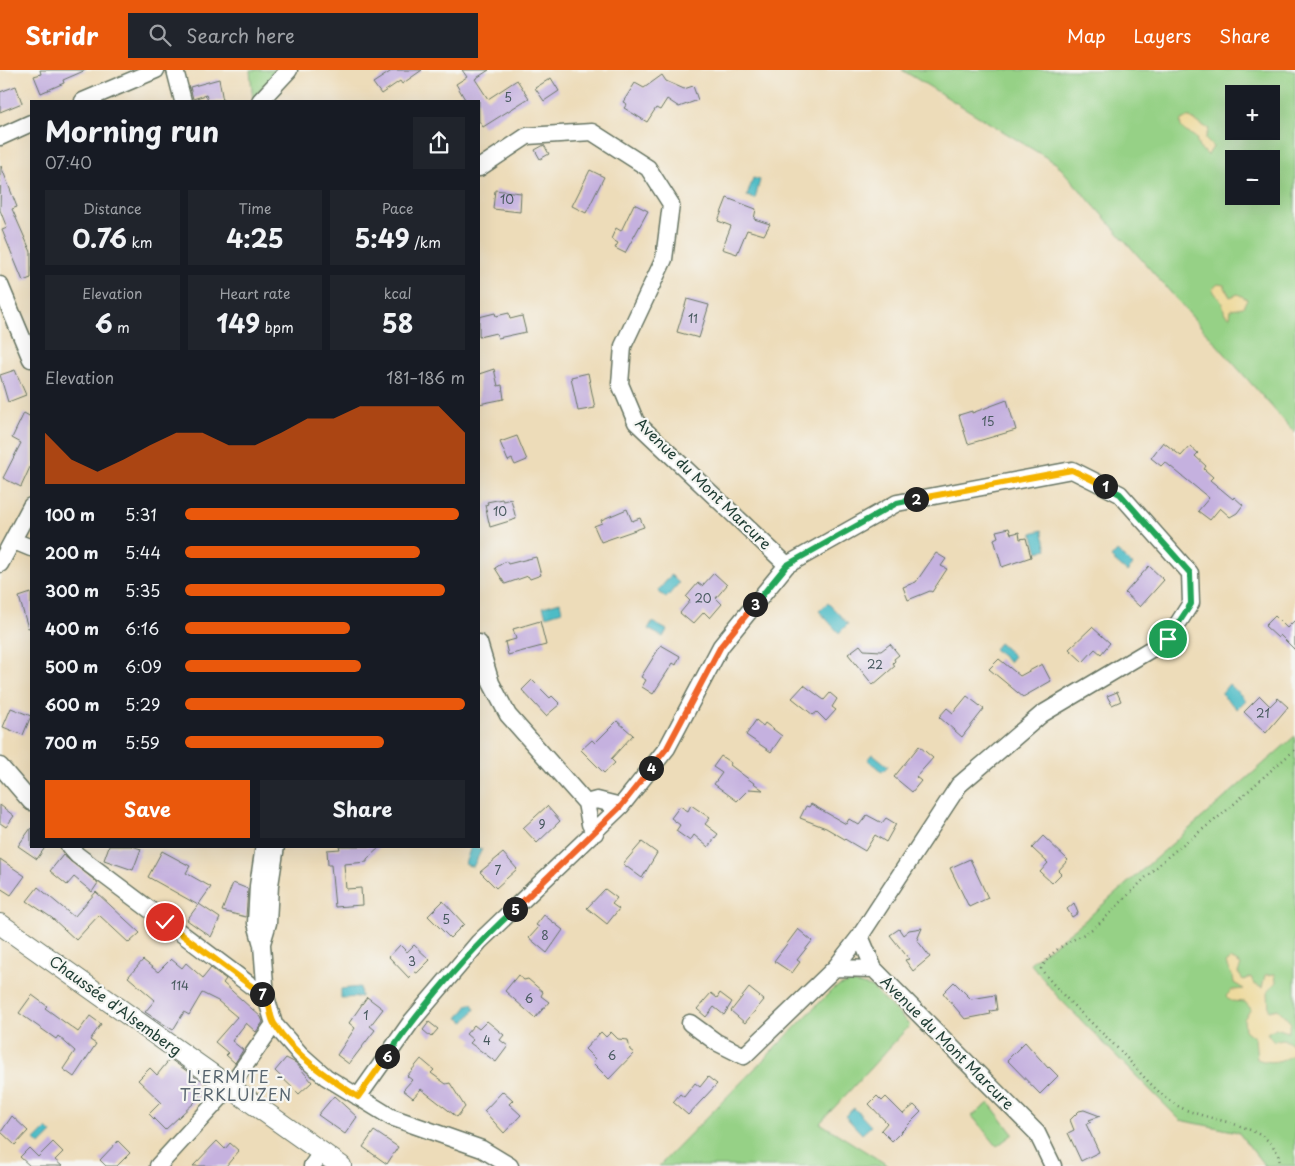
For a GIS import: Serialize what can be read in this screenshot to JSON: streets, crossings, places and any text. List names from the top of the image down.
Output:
{
  "streets": {
    "main road": ["Chaussée d'Alsemberg"],
    "street": ["Avenue du Mont Marcure"]
  },
  "districts": ["L'ERMITE - TERKLUIZEN"],
  "house_numbers": [
    "5",
    "10",
    "11",
    "15",
    "10",
    "20",
    "22",
    "21",
    "9",
    "7",
    "5",
    "8",
    "3",
    "114",
    "6",
    "1",
    "4",
    "6"
  ],
  "page": {
    "header": "Stridr",
    "search": "Search here",
    "nav": ["Map", "Layers", "Share"],
    "map_buttons": ["+", "−"],
    "heading": ["Morning run", "07:40"],
    "stats": [
      ["Distance", "0.76 km"],
      ["Time", "4:25"],
      ["Pace", "5:49 /km"],
      ["Elevation", "6 m"],
      ["Heart rate", "149 bpm"],
      ["kcal", "58"]
    ],
    "chart": ["Elevation", "181–186 m"],
    "pins": [
      "1",
      "2",
      "3",
      "4",
      "5",
      "7",
      "6"
    ],
    "list": [
      {
        "name": "100 m",
        "note": "5:31"
      },
      {
        "name": "200 m",
        "note": "5:44"
      },
      {
        "name": "300 m",
        "note": "5:35"
      },
      {
        "name": "400 m",
        "note": "6:16"
      },
      {
        "name": "500 m",
        "note": "6:09"
      },
      {
        "name": "600 m",
        "note": "5:29"
      },
      {
        "name": "700 m",
        "note": "5:59"
      }
    ],
    "buttons": ["Save", "Share"]
  }
}
